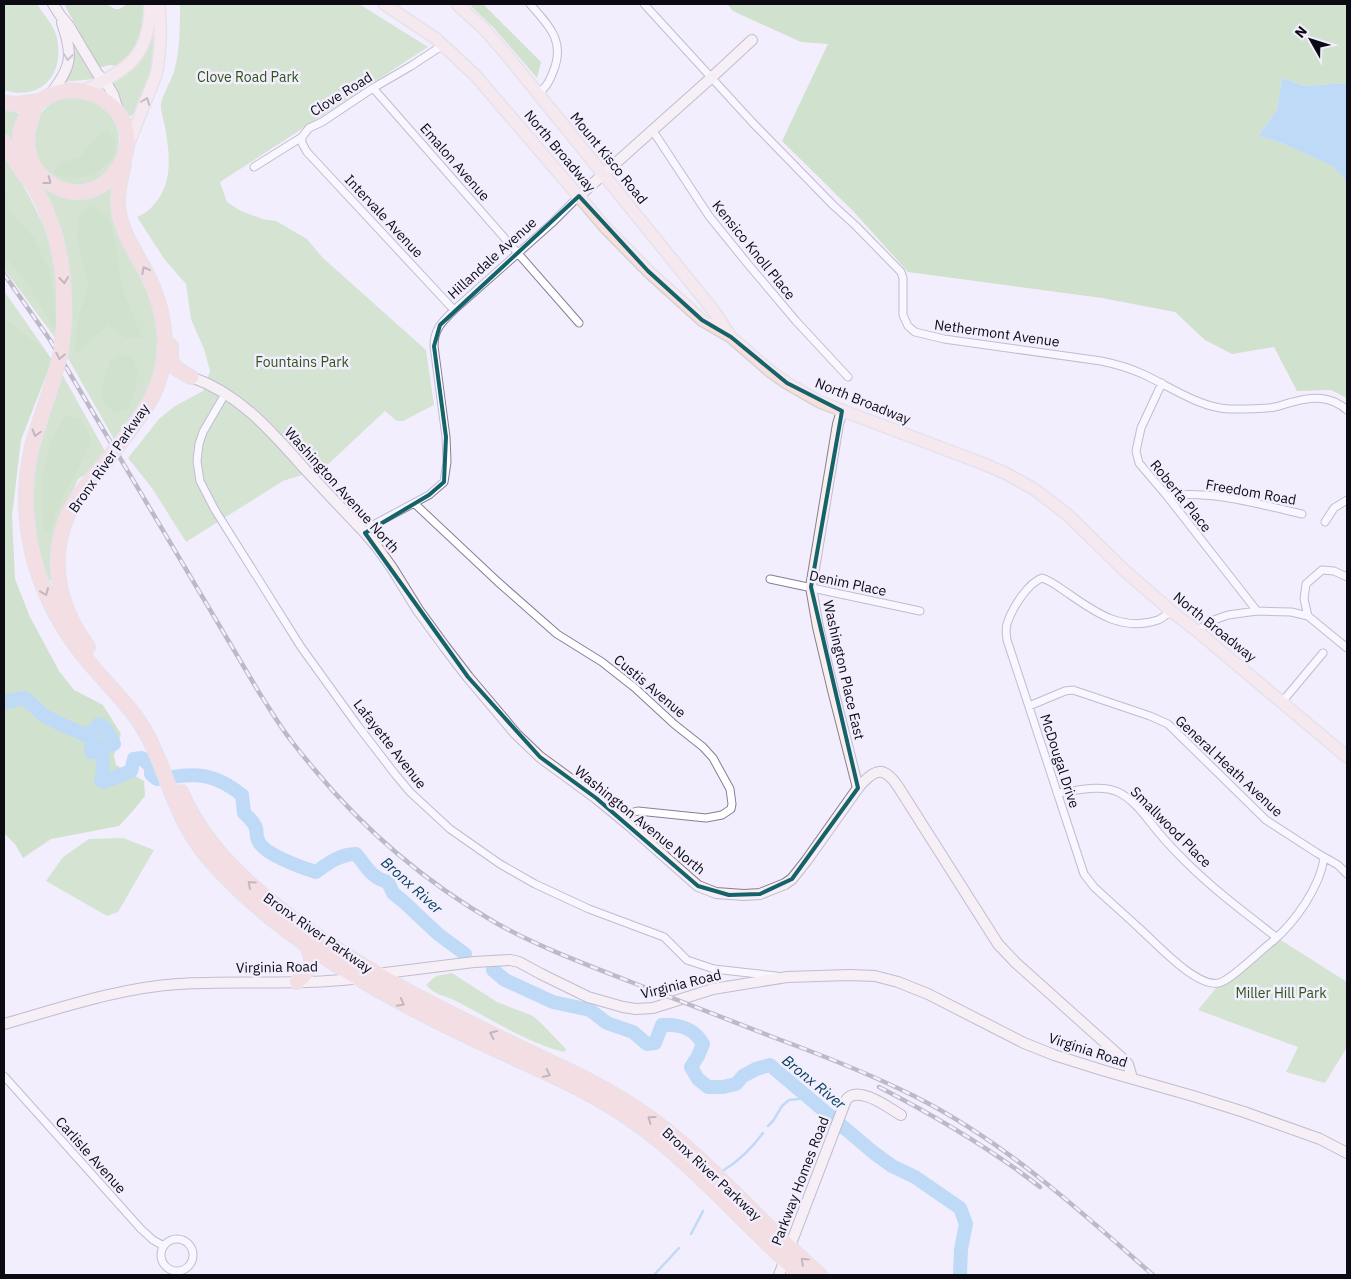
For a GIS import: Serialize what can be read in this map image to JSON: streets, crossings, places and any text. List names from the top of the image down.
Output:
{
  "streets": {
    "highway": ["Bronx River Parkway"],
    "main road": ["North Broadway", "Mount Kisco Road"],
    "street": [
      "Clove Road",
      "Emalon Avenue",
      "Intervale Avenue",
      "Kensico Knoll Place",
      "Hillandale Avenue",
      "Nethermont Avenue",
      "Washington Avenue North",
      "Freedom Road",
      "Roberta Place",
      "Denim Place",
      "Washington Place East",
      "Custis Avenue",
      "Lafayette Avenue",
      "McDougal Drive",
      "General Heath Avenue",
      "Smallwood Place",
      "Virginia Road",
      "Carlisle Avenue",
      "Parkway Homes Road"
    ]
  },
  "crossings": [
    ["Clove Road", "North Broadway"],
    ["Clove Road", "Emalon Avenue"],
    ["Clove Road", "Intervale Avenue"],
    ["North Broadway", "Mount Kisco Road"],
    ["North Broadway", "Hillandale Avenue"],
    ["North Broadway", "Washington Place East"],
    ["North Broadway", "McDougal Drive"],
    ["Mount Kisco Road", "Hillandale Avenue"],
    ["Emalon Avenue", "Hillandale Avenue"],
    ["Intervale Avenue", "Hillandale Avenue"],
    ["Kensico Knoll Place", "Hillandale Avenue"],
    ["Hillandale Avenue", "Nethermont Avenue"],
    ["Hillandale Avenue", "Washington Avenue North"],
    ["Hillandale Avenue", "Custis Avenue"],
    ["Nethermont Avenue", "Roberta Place"],
    ["Bronx River Parkway", "Virginia Road"],
    ["Bronx River Parkway", "Parkway Homes Road"],
    ["Washington Avenue North", "Washington Place East"],
    ["Washington Avenue North", "Custis Avenue"],
    ["Washington Avenue North", "Lafayette Avenue"],
    ["Washington Avenue North", "Virginia Road"],
    ["Freedom Road", "Roberta Place"],
    ["Denim Place", "Washington Place East"],
    ["Lafayette Avenue", "Virginia Road"],
    ["McDougal Drive", "General Heath Avenue"],
    ["McDougal Drive", "Smallwood Place"]
  ],
  "water": ["Bronx River"],
  "parks": ["Clove Road Park", "Fountains Park", "Miller Hill Park"],
  "north": "top left"
}
